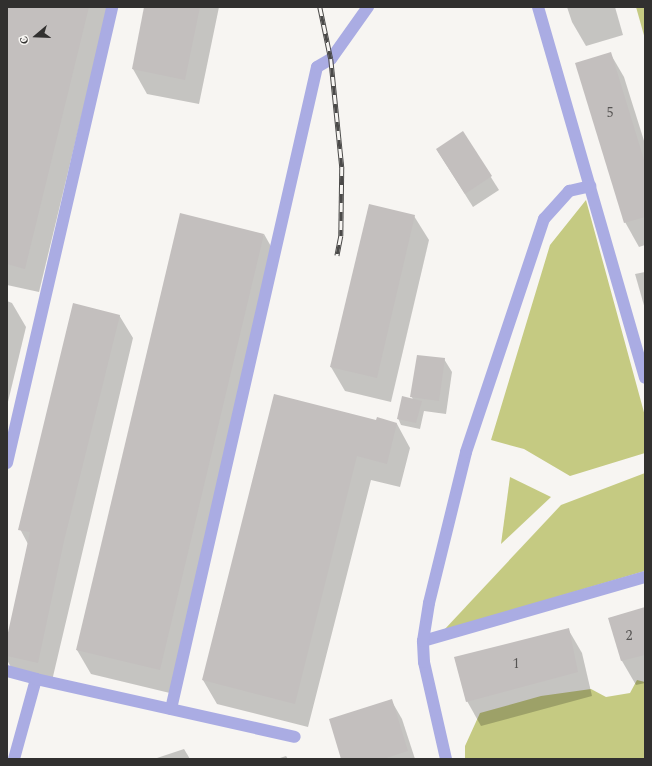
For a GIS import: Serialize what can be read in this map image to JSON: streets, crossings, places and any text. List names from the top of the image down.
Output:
{
  "house_numbers": ["5", "2", "1"],
  "north": "left"
}
